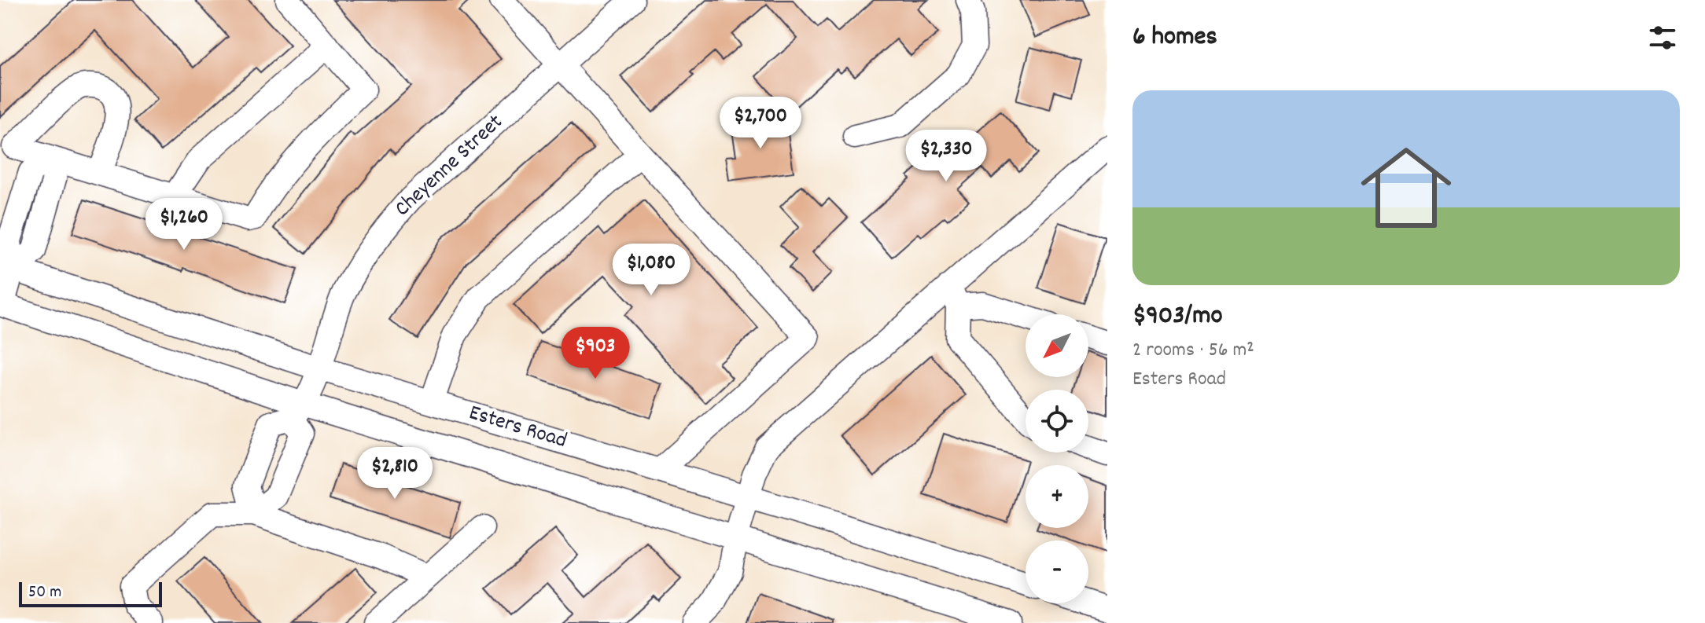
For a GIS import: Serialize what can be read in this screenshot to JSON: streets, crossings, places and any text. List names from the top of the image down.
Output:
{
  "streets": {
    "street": ["Cheyenne Street", "Esters Road"]
  },
  "crossings": [
    ["Cheyenne Street", "Esters Road"]
  ],
  "scale_bar": "50 m",
  "north": "bottom left",
  "page": {
    "heading": "6 homes",
    "list": [
      {
        "name": "$903/mo",
        "note": "2 rooms · 56 m² · Esters Road"
      }
    ],
    "price": [
      "$2,700",
      "$2,330",
      "$1,260",
      "$1,080",
      "$903",
      "$2,810"
    ],
    "map_buttons": ["+", "−"],
    "scale": "50 m"
  }
}
